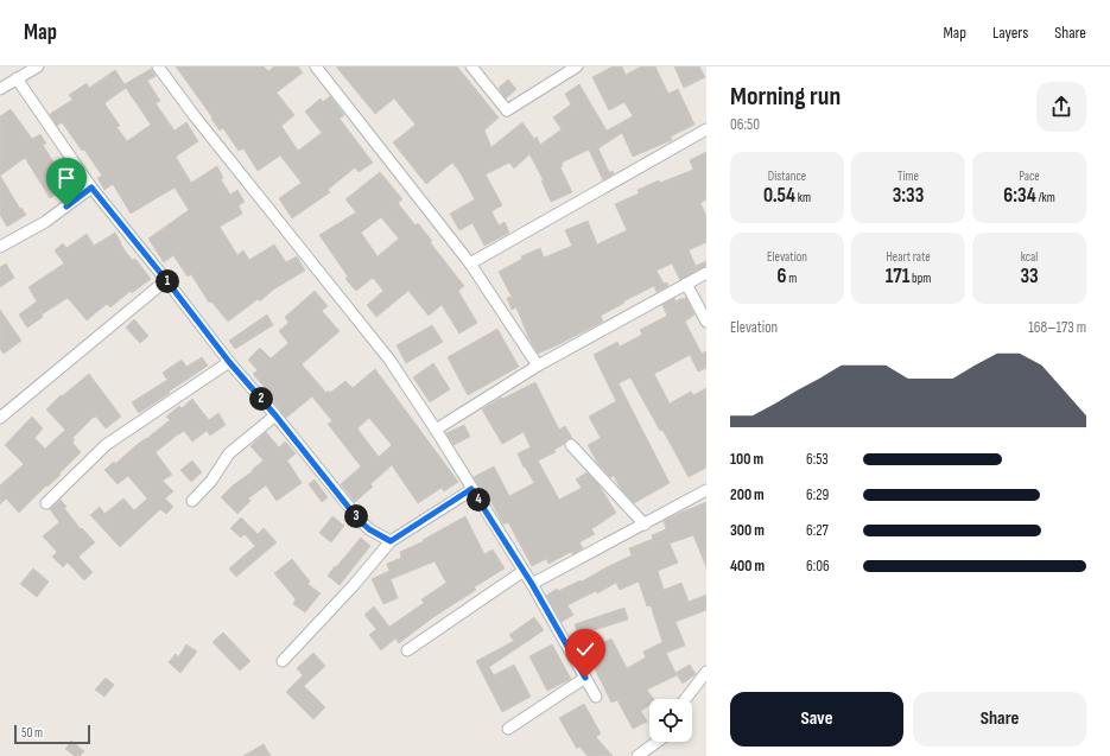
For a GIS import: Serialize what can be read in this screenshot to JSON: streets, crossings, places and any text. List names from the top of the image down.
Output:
{
  "scale_bar": "50 m",
  "page": {
    "header": "Map",
    "nav": ["Map", "Layers", "Share"],
    "heading": ["Morning run", "06:50"],
    "stats": [
      ["Distance", "0.54 km"],
      ["Time", "3:33"],
      ["Pace", "6:34 /km"],
      ["Elevation", "6 m"],
      ["Heart rate", "171 bpm"],
      ["kcal", "33"]
    ],
    "pins": [
      "1",
      "2",
      "4",
      "3"
    ],
    "chart": ["Elevation", "168–173 m"],
    "list": [
      {
        "name": "100 m",
        "note": "6:53"
      },
      {
        "name": "200 m",
        "note": "6:29"
      },
      {
        "name": "300 m",
        "note": "6:27"
      },
      {
        "name": "400 m",
        "note": "6:06"
      }
    ],
    "buttons": ["Save", "Share"],
    "scale": "50 m"
  }
}
